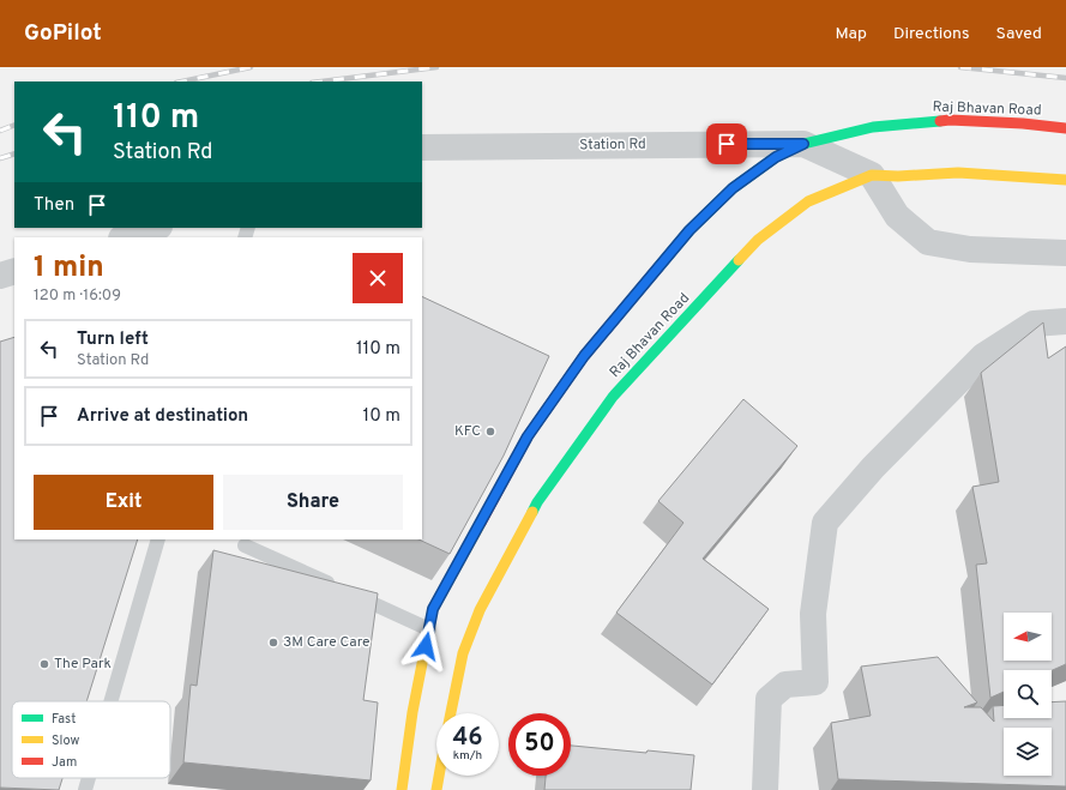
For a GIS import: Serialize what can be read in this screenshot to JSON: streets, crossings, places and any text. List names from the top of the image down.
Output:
{
  "streets": {
    "main road": ["Raj Bhavan Road"],
    "street": ["Station Rd"]
  },
  "crossings": [
    ["Raj Bhavan Road", "Station Rd"]
  ],
  "places": ["KFC", "3M Care Care", "The Park"],
  "legend": ["Fast", "Slow", "Jam"],
  "north": "left",
  "page": {
    "header": "GoPilot",
    "nav": ["Map", "Directions", "Saved"],
    "turn": ["110 m", "Station Rd"],
    "then": "Then",
    "heading": ["1 min", "120 m · 16:09"],
    "list": [
      {
        "name": "Turn left",
        "note": "Station Rd",
        "value": "110 m"
      },
      {
        "name": "Arrive at destination",
        "value": "10 m"
      }
    ],
    "buttons": ["Exit", "Share"],
    "speed": "46 km/h",
    "limit": "50"
  }
}
